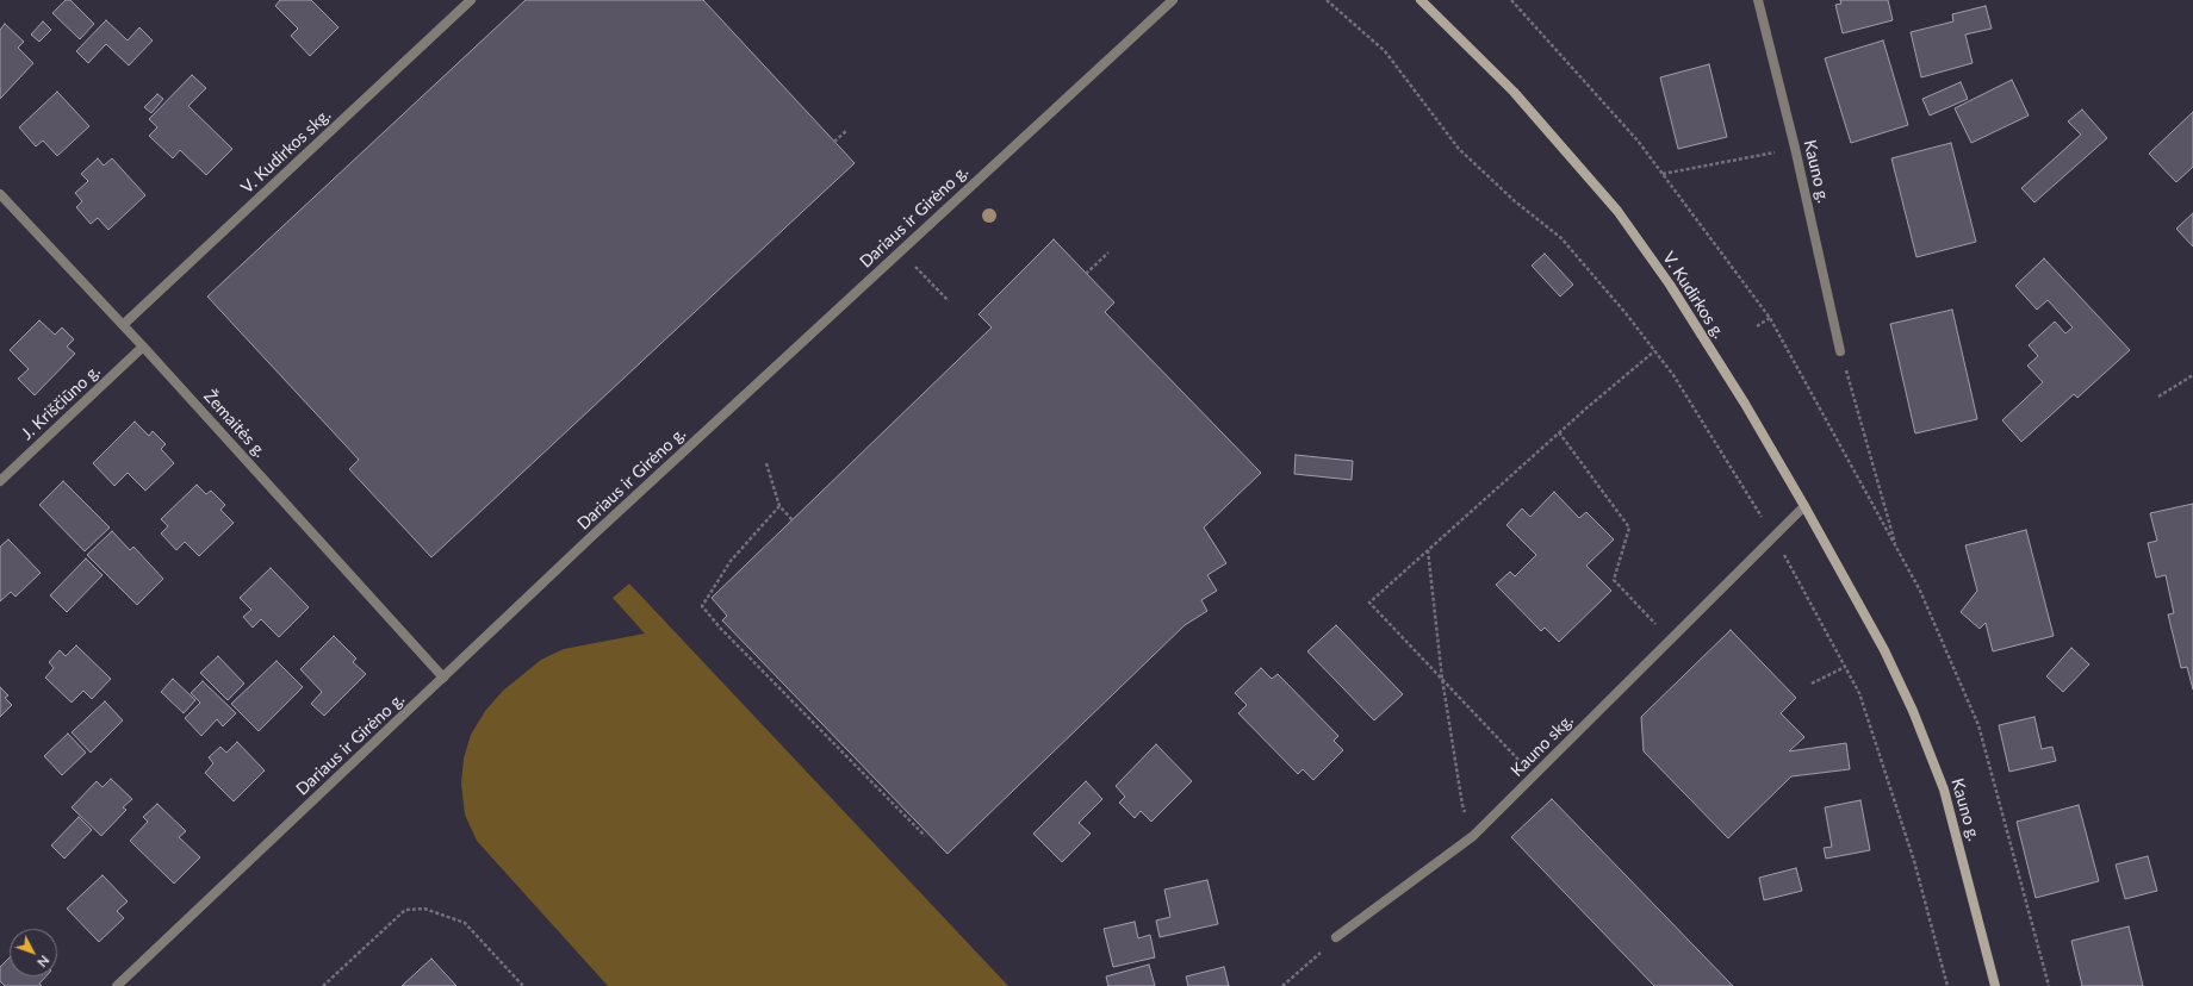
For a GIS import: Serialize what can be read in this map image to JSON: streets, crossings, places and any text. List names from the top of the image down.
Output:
{
  "streets": {
    "main road": ["Kauno g.", "V. Kudirkos g."],
    "street": [
      "V. Kudirkos skg.",
      "Dariaus ir Girėno g.",
      "J. Kriščiūno g.",
      "Žemaitės g.",
      "Kauno skg."
    ]
  },
  "crossings": [
    ["V. Kudirkos skg.", "Žemaitės g."],
    ["Kauno g.", "V. Kudirkos g."],
    ["Dariaus ir Girėno g.", "Žemaitės g."],
    ["V. Kudirkos g.", "Kauno skg."],
    ["J. Kriščiūno g.", "Žemaitės g."]
  ],
  "north": "bottom right"
}
